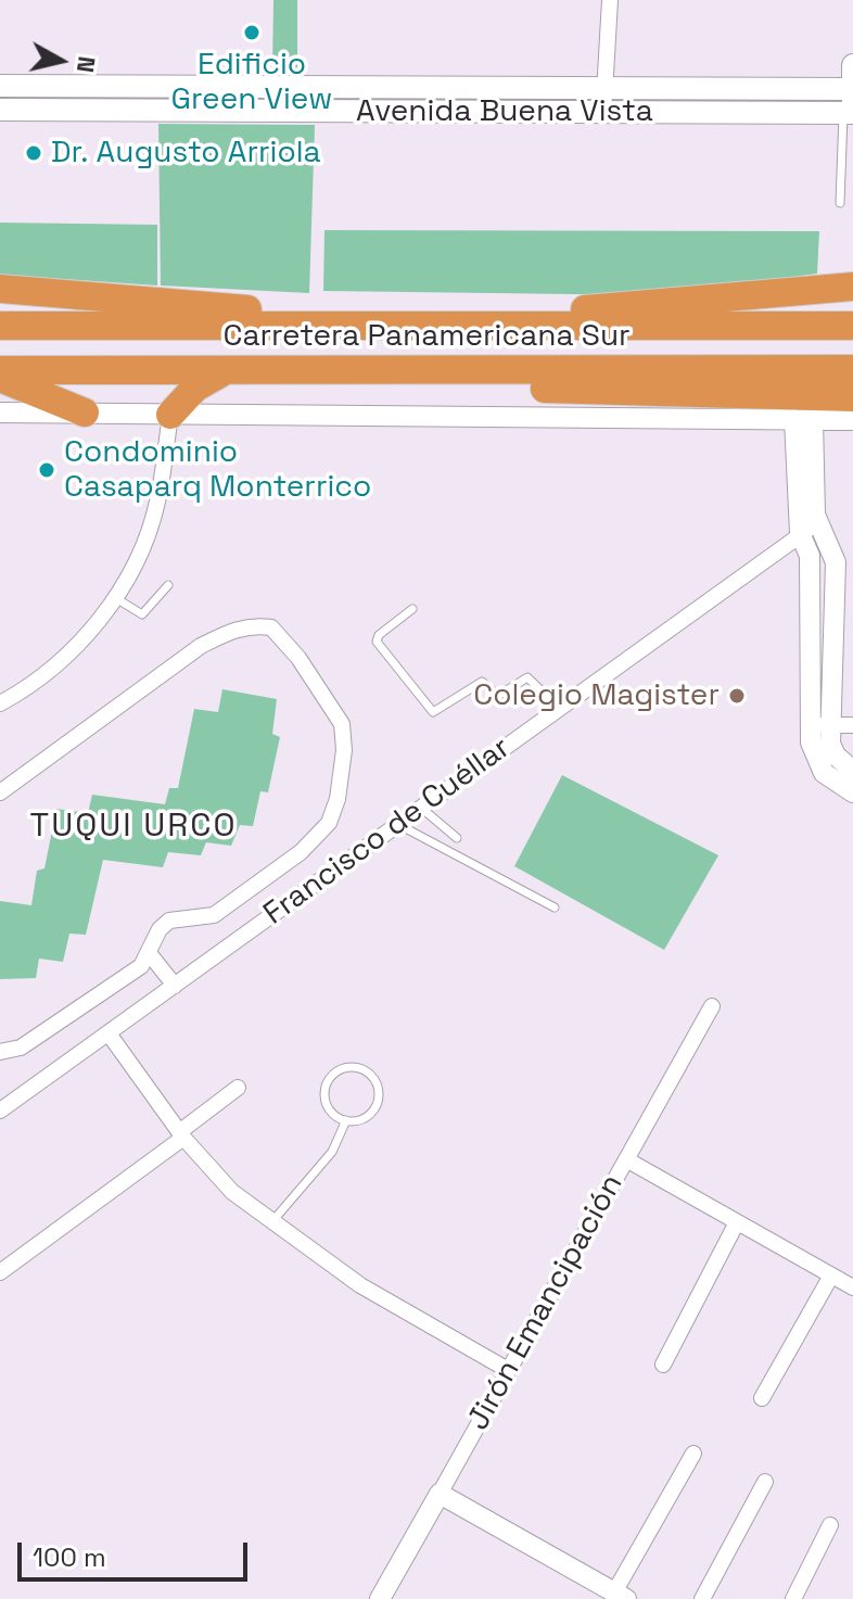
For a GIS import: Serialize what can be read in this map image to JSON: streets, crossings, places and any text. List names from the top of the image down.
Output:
{
  "streets": {
    "highway": ["Carretera Panamericana Sur"],
    "main road": ["Avenida Buena Vista"],
    "street": ["Francisco de Cuéllar", "Jirón Emancipación"]
  },
  "districts": ["TUQUI URCO"],
  "places": [
    "Edificio Green View",
    "Dr. Augusto Arriola",
    "Condominio Casaparq Monterrico",
    "Colegio Magister"
  ],
  "scale_bar": "100 m",
  "north": "right"
}
